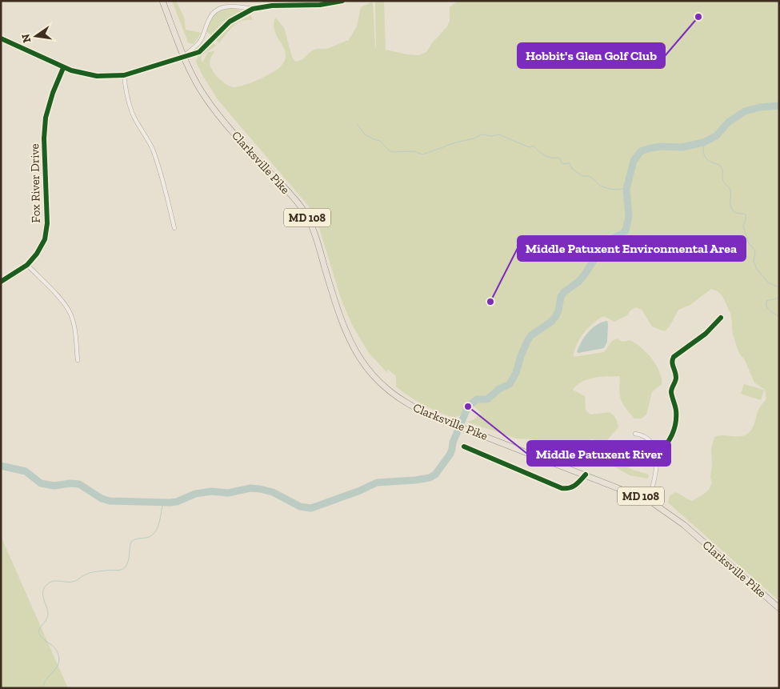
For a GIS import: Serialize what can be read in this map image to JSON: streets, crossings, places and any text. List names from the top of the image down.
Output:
{
  "streets": {
    "main road": ["Clarksville Pike", "MD 108"],
    "street": ["Fox River Drive"]
  },
  "places": ["Hobbit's Glen Golf Club", "Middle Patuxent Environmental Area", "Middle Patuxent River"],
  "north": "left"
}
